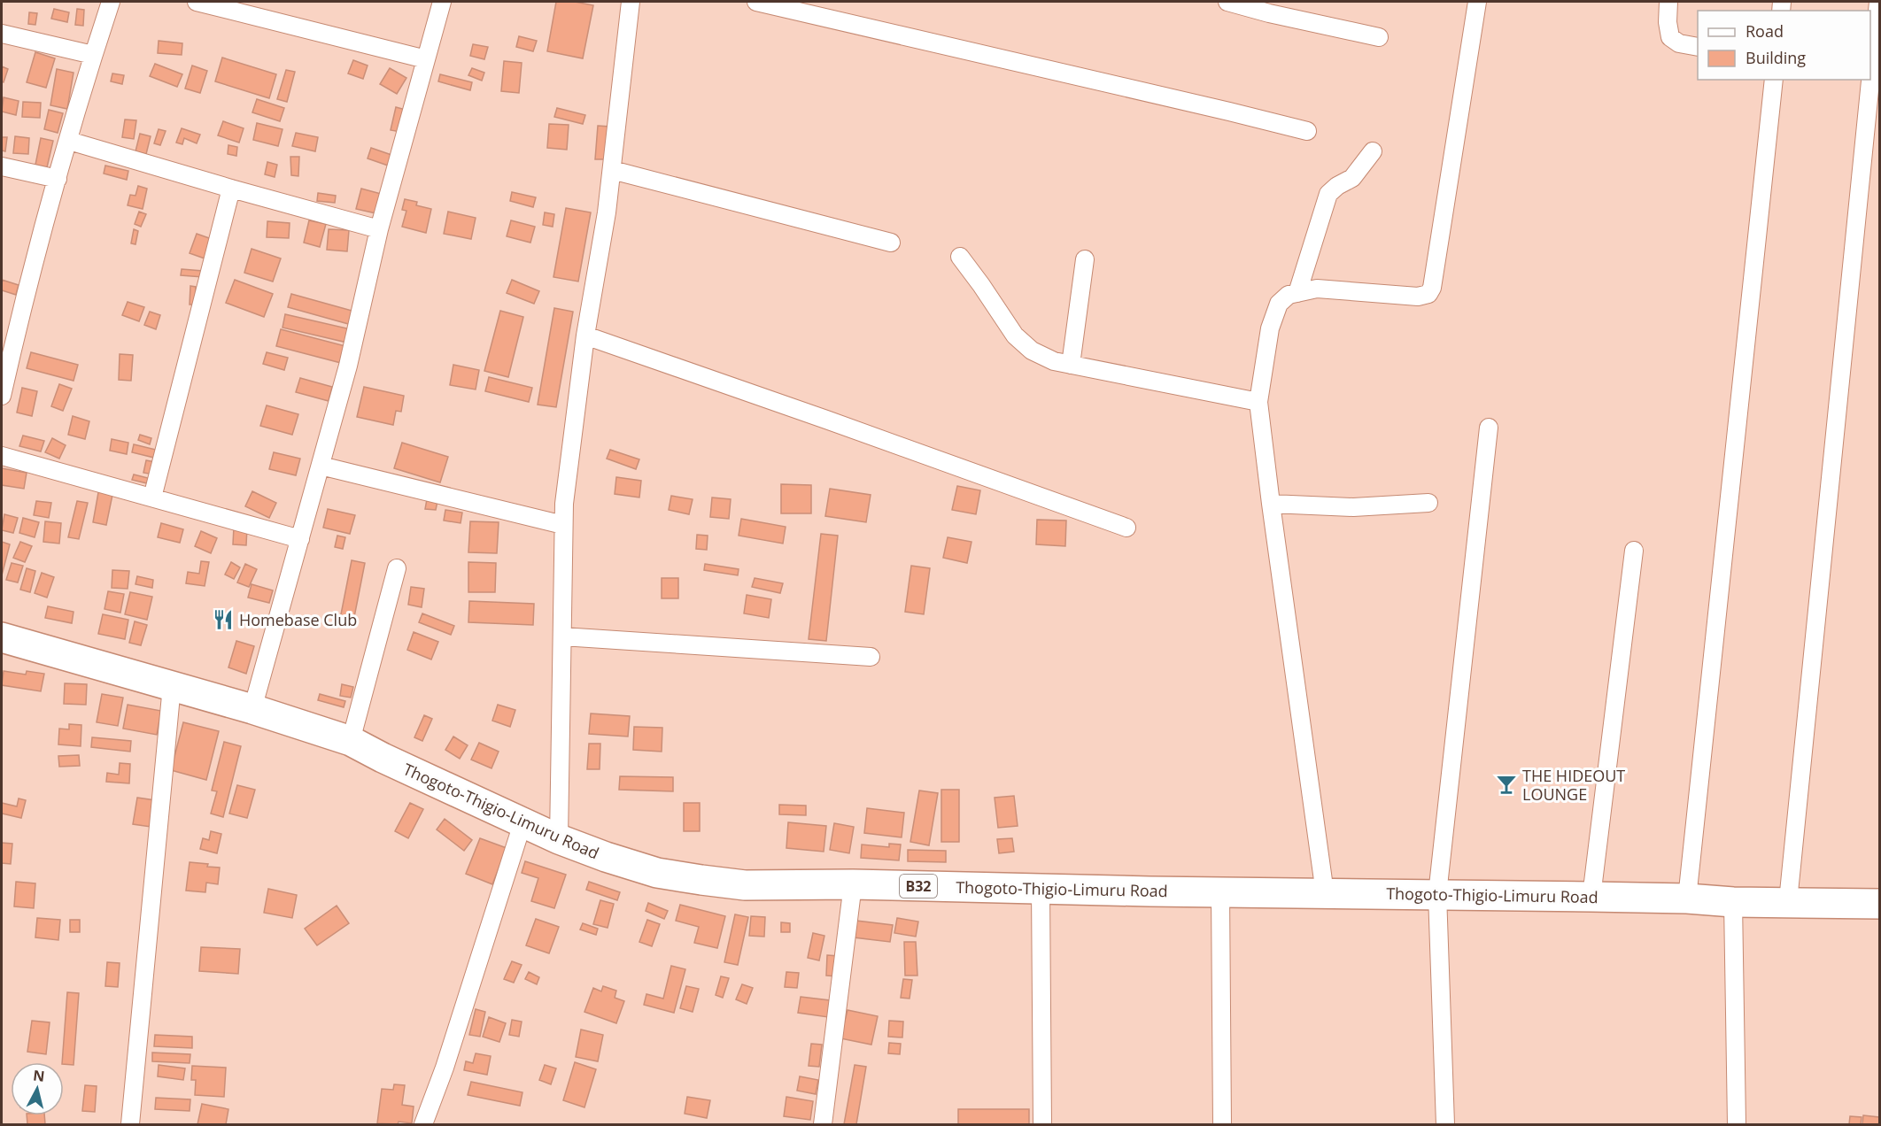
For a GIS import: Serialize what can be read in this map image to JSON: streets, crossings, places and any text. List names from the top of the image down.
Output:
{
  "streets": {
    "highway": ["Thogoto-Thigio-Limuru Road", "B32"]
  },
  "places": {
    "restaurant": ["Homebase Club"],
    "bar": ["THE HIDEOUT LOUNGE"]
  },
  "legend": ["Road", "Building"],
  "north": "top"
}
